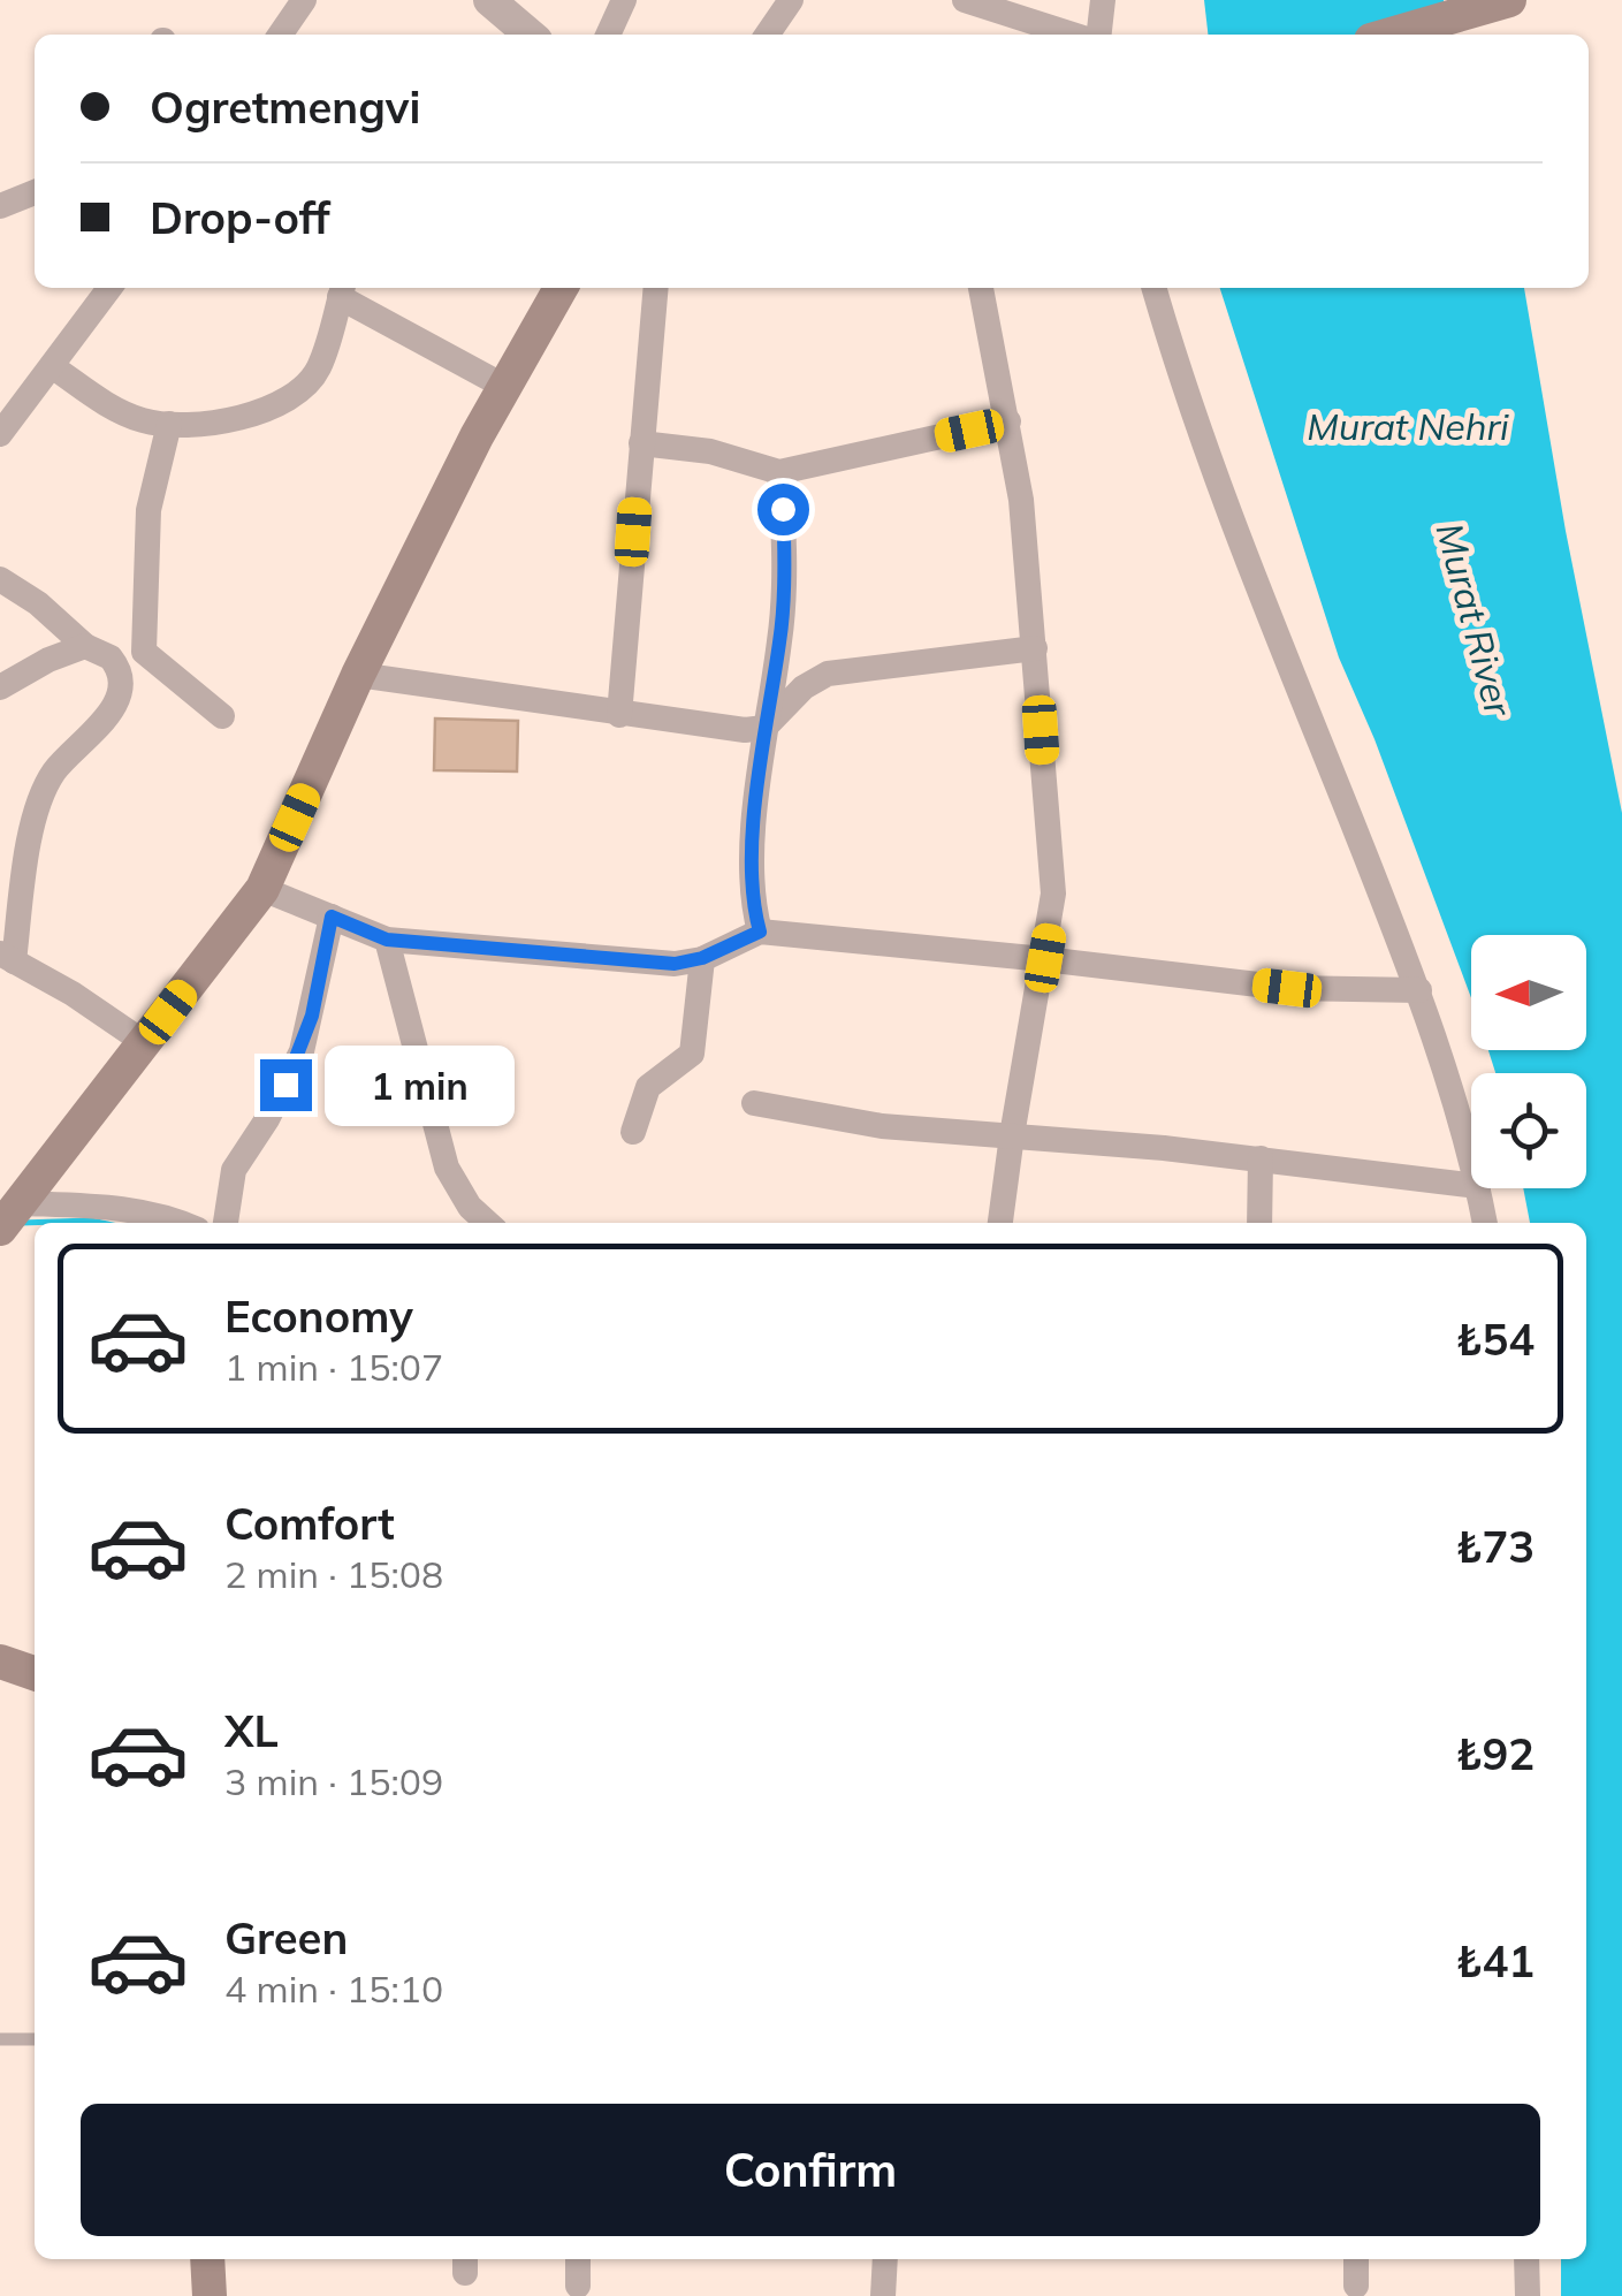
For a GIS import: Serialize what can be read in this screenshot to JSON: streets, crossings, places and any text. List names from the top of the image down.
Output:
{
  "water": ["Murat Nehri", "Murat River"],
  "north": "left",
  "page": {
    "banner": ["Ogretmengvi", "Drop-off"],
    "bubble": "1 min",
    "list": [
      {
        "name": "Economy",
        "note": "1 min · 15:07",
        "value": "₺54"
      },
      {
        "name": "Comfort",
        "note": "2 min · 15:08",
        "value": "₺73"
      },
      {
        "name": "XL",
        "note": "3 min · 15:09",
        "value": "₺92"
      },
      {
        "name": "Green",
        "note": "4 min · 15:10",
        "value": "₺41"
      }
    ],
    "buttons": "Confirm"
  }
}
